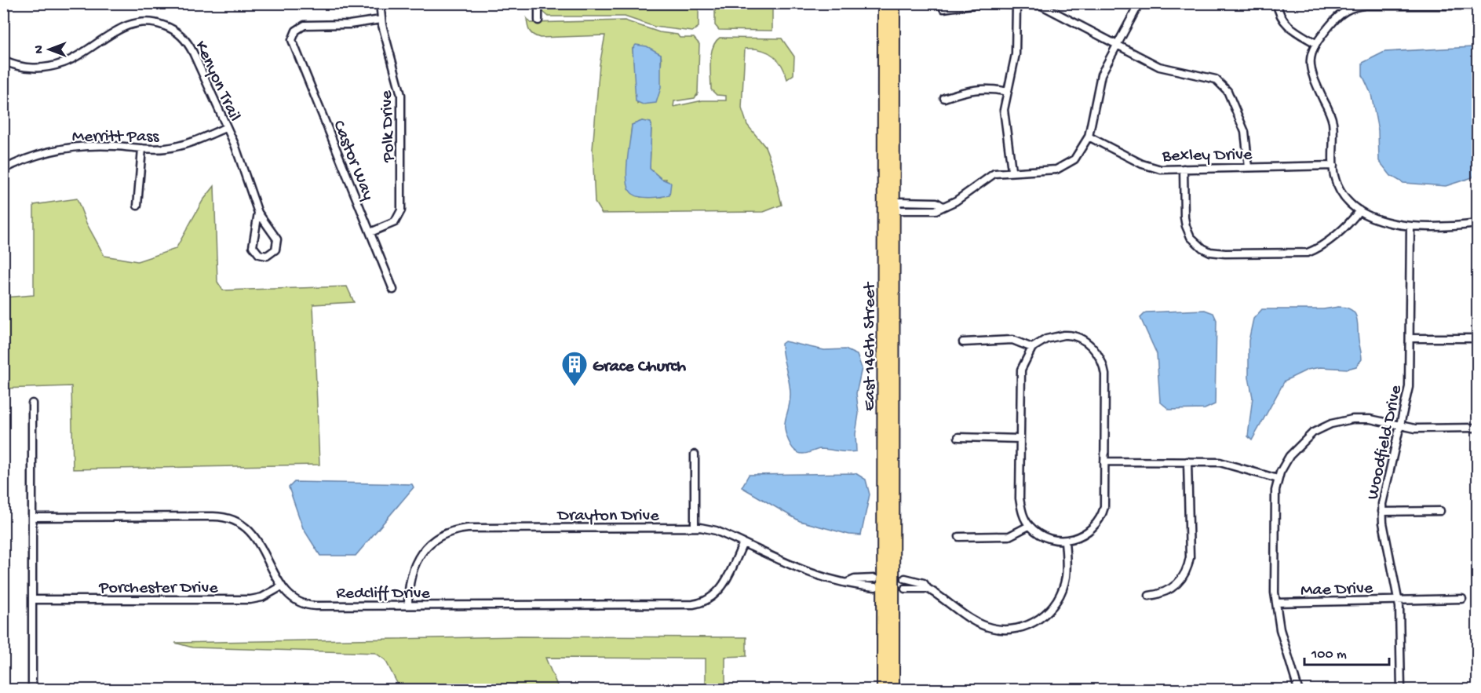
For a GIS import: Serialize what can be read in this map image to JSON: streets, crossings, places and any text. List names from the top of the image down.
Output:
{
  "streets": {
    "main road": ["East 146th Street"],
    "street": [
      "Kenyon Trail",
      "Polk Drive",
      "Merritt Pass",
      "Bexley Drive",
      "Castor Way",
      "Woodfield Drive",
      "Drayton Drive",
      "Porchester Drive",
      "Mae Drive",
      "Redcliff Drive"
    ]
  },
  "crossings": [
    ["Kenyon Trail", "Merritt Pass"],
    ["Polk Drive", "Castor Way"],
    ["Woodfield Drive", "Mae Drive"],
    ["Drayton Drive", "Redcliff Drive"],
    ["Porchester Drive", "Redcliff Drive"]
  ],
  "places": {
    "building": ["Grace Church"]
  },
  "scale_bar": "100 m",
  "north": "left"
}
